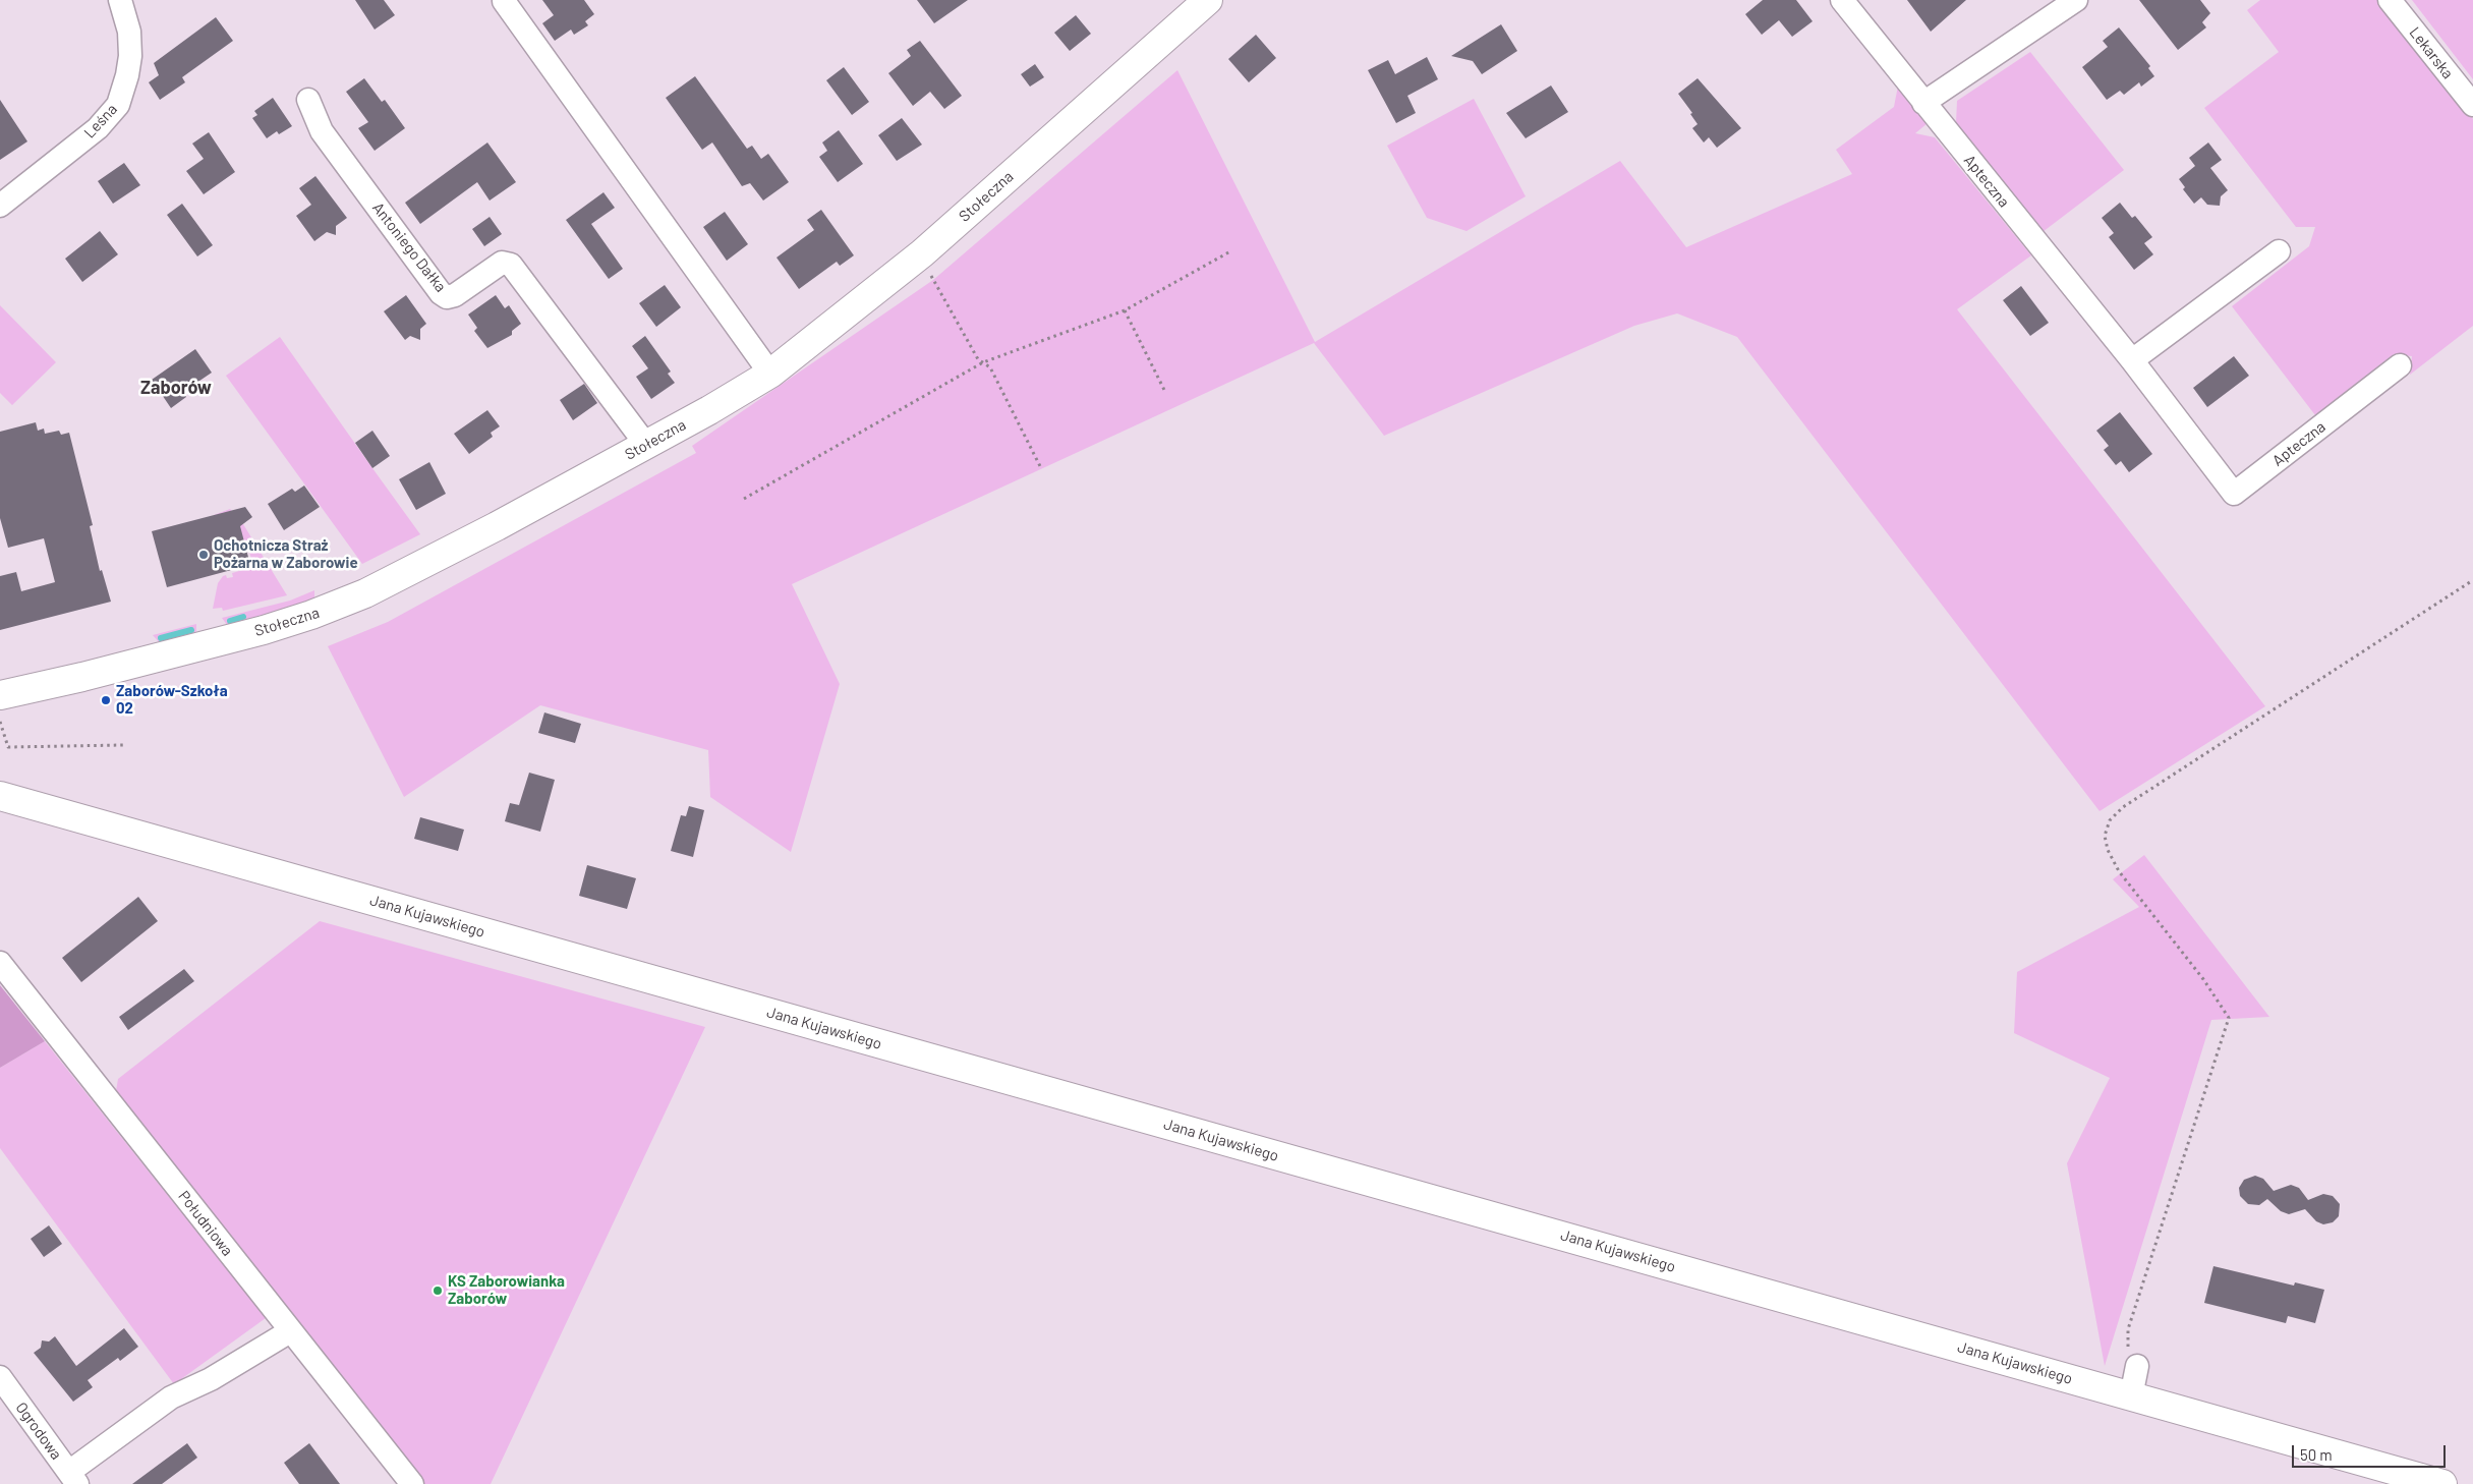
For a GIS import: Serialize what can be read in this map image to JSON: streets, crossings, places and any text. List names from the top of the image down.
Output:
{
  "streets": {
    "main road": ["Stołeczna", "Jana Kujawskiego"],
    "street": [
      "Lekarska",
      "Leśna",
      "Apteczna",
      "Antoniego Dałka",
      "Południowa",
      "Ogrodowa"
    ]
  },
  "crossings": [
    ["Stołeczna", "Antoniego Dałka"]
  ],
  "districts": ["Zaborów"],
  "places": ["Ochotnicza Straż Pożarna w Zaborowie", "Zaborów-Szkoła 02", "KS Zaborowianka Zaborów"],
  "scale_bar": "50 m"
}
